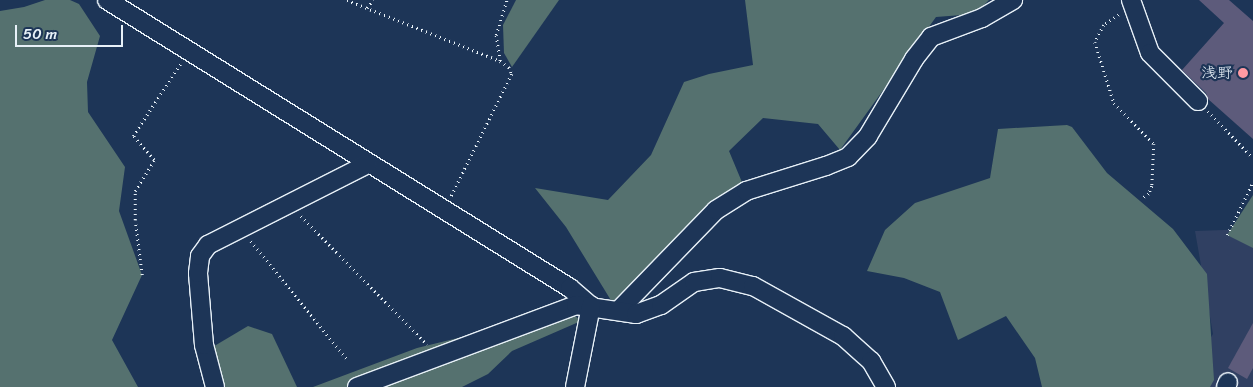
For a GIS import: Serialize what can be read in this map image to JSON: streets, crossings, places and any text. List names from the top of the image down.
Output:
{
  "places": ["浅野"],
  "scale_bar": "50 m"
}
